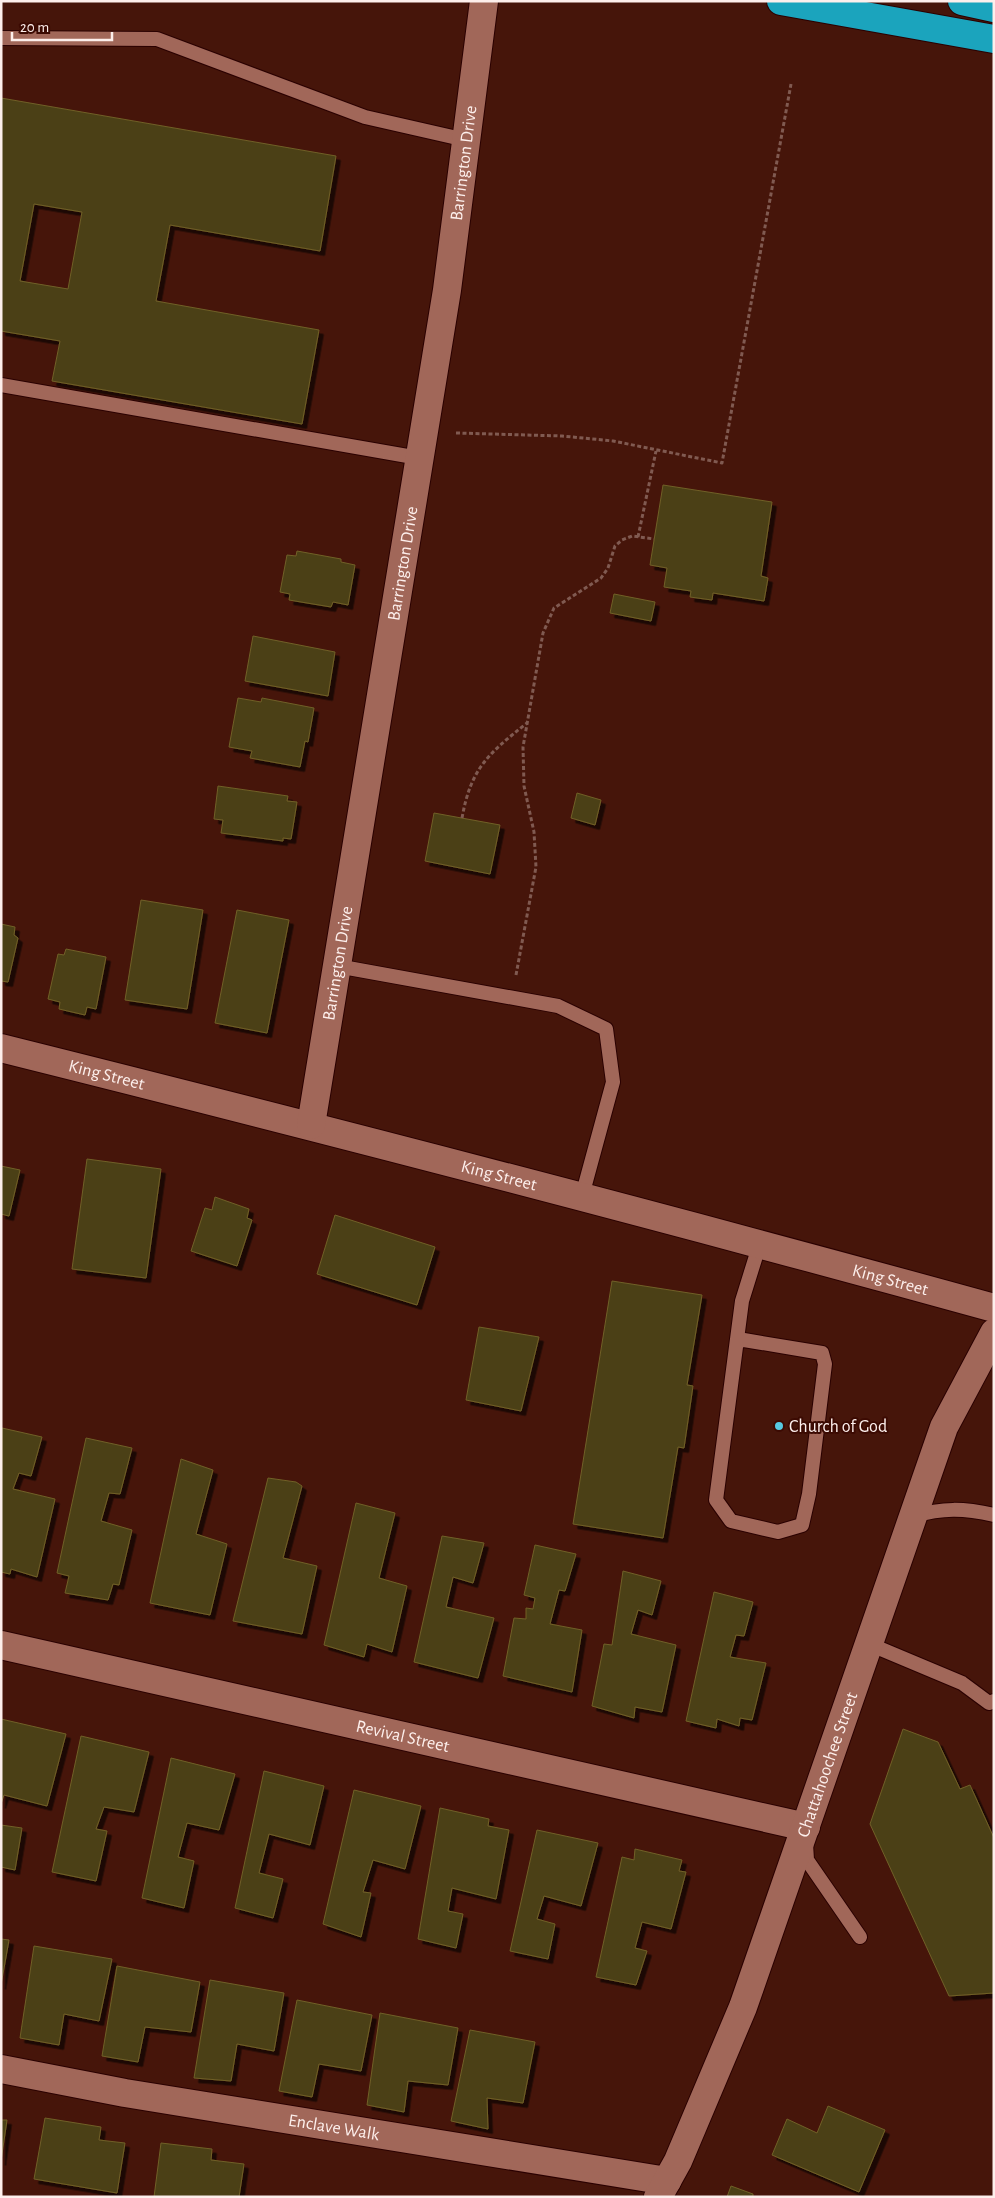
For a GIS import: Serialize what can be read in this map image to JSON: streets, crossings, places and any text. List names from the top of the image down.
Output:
{
  "streets": {
    "street": [
      "Barrington Drive",
      "King Street",
      "Revival Street",
      "Chattahoochee Street",
      "Enclave Walk"
    ]
  },
  "crossings": [
    ["Barrington Drive", "King Street"],
    ["Revival Street", "Chattahoochee Street"],
    ["Chattahoochee Street", "Enclave Walk"]
  ],
  "places": ["Church of God"],
  "scale_bar": "20 m"
}
